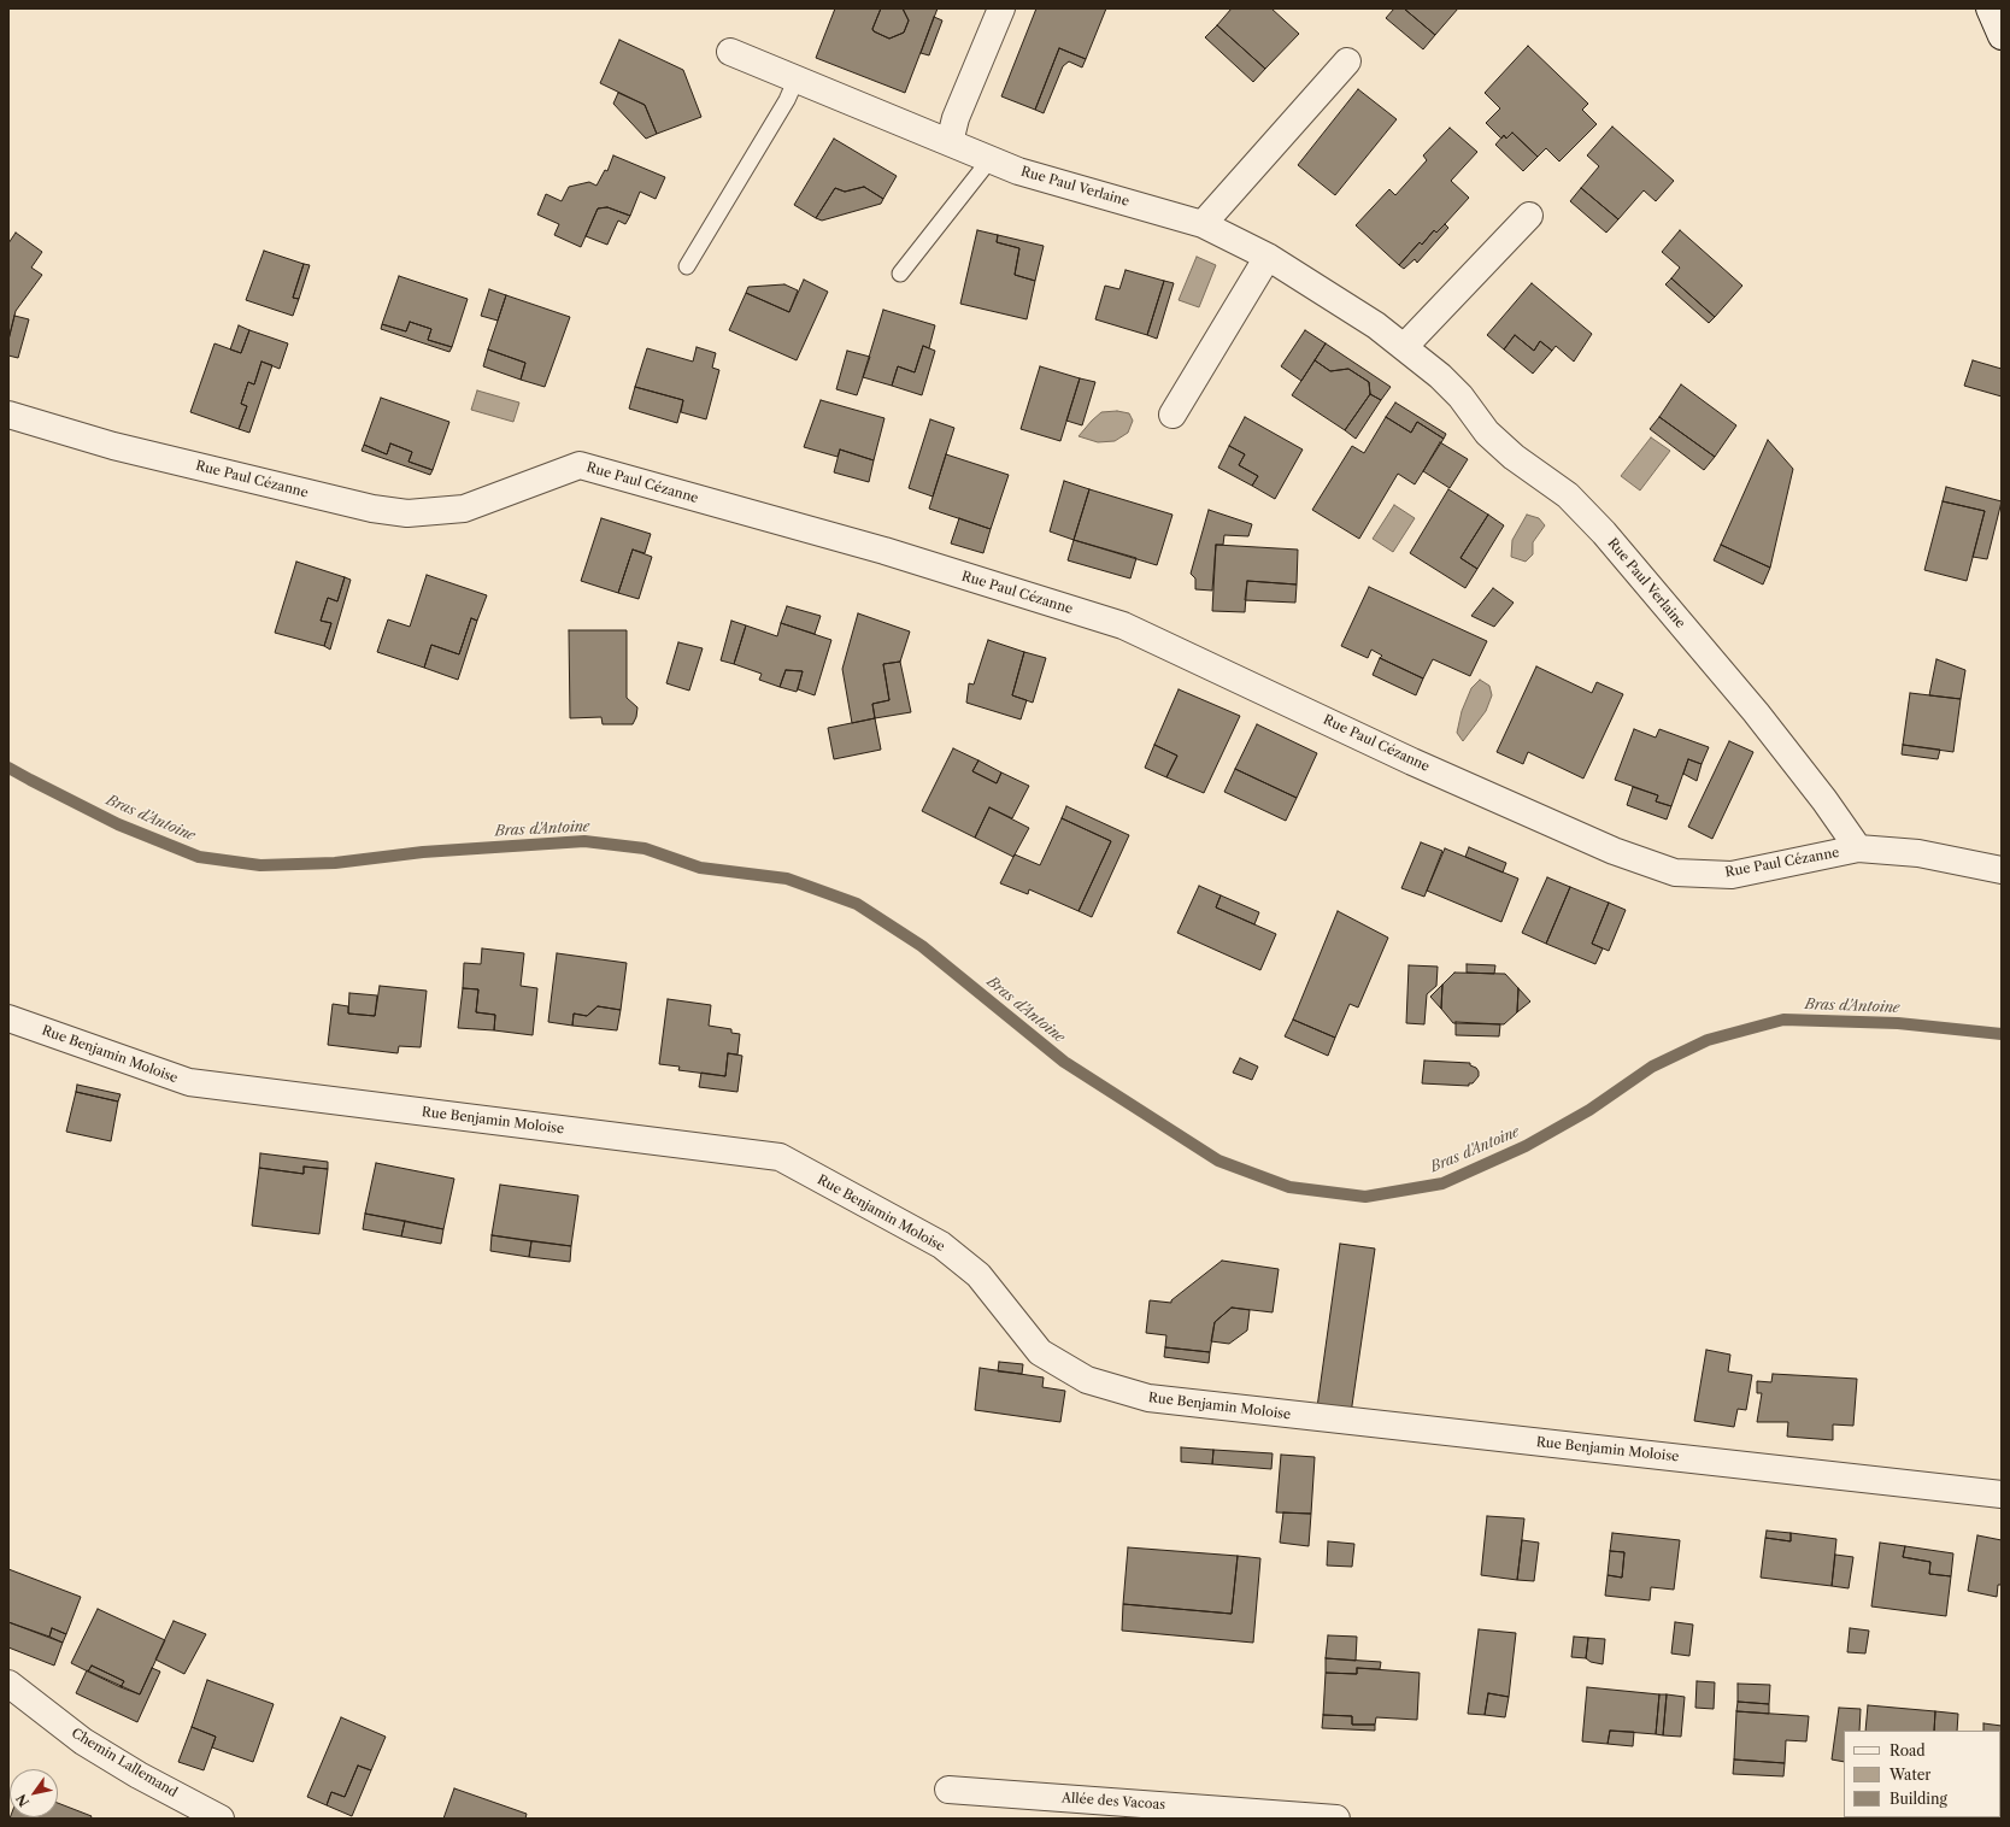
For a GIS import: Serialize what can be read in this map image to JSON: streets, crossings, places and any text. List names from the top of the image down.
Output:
{
  "streets": {
    "street": [
      "Rue Paul Verlaine",
      "Rue Paul Cézanne",
      "Rue Benjamin Moloise",
      "Chemin Lallemand",
      "Allée des Vacoas"
    ]
  },
  "crossings": [
    ["Rue Paul Verlaine", "Rue Paul Cézanne"]
  ],
  "water": ["Bras d'Antoine"],
  "legend": ["Road", "Water", "Building"],
  "north": "bottom left"
}
